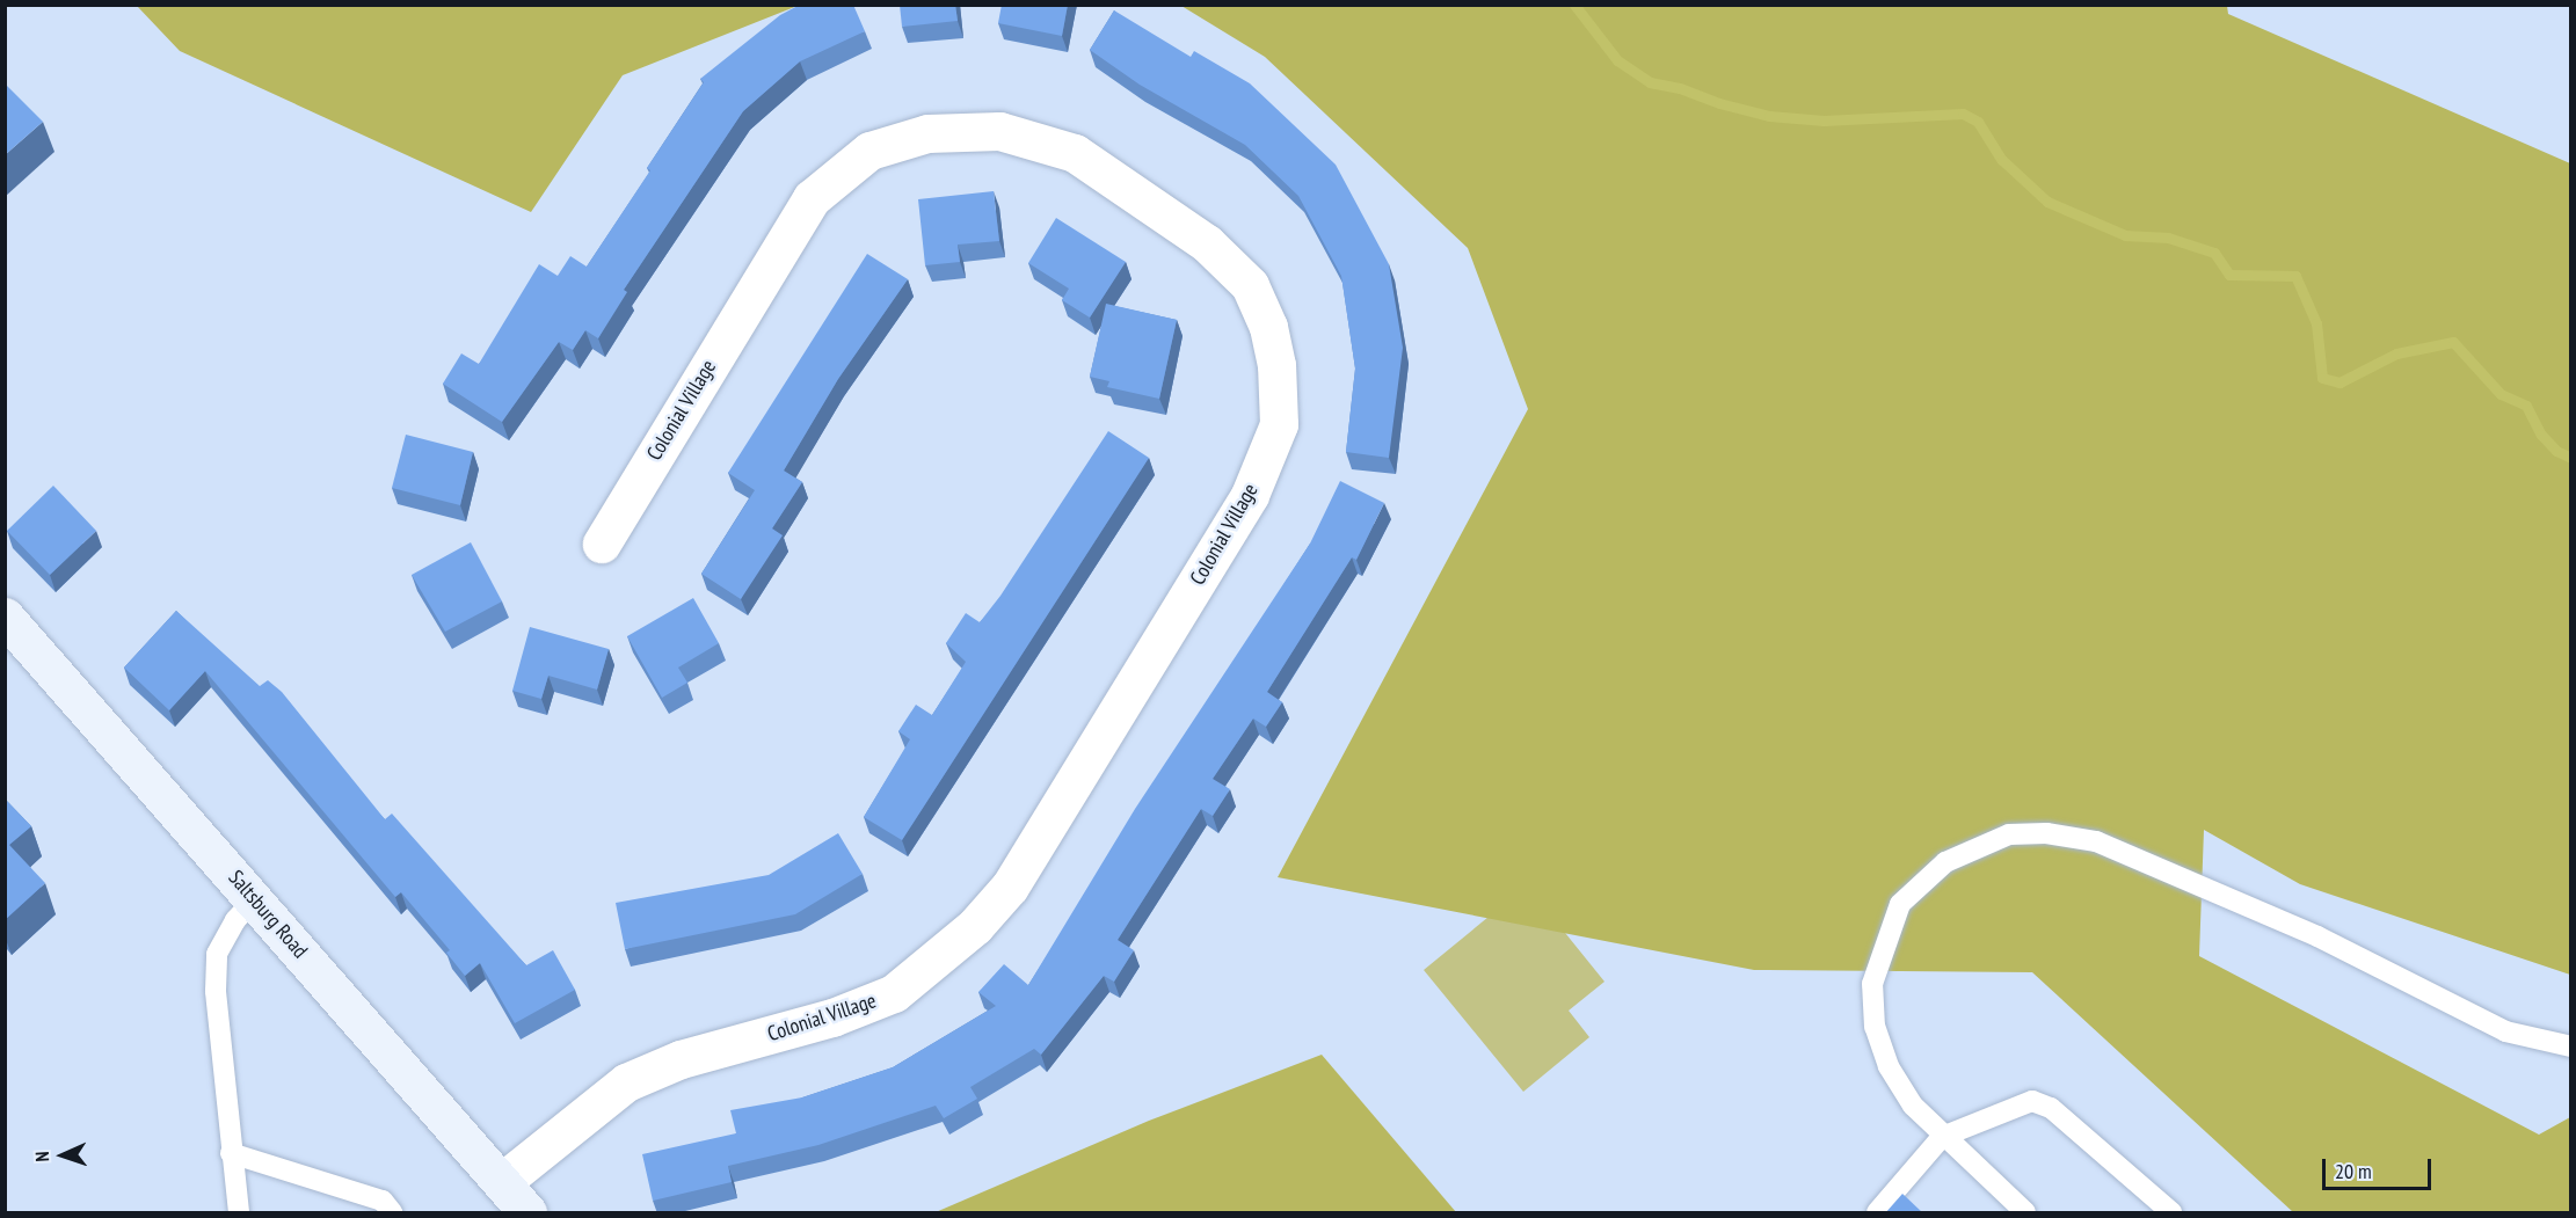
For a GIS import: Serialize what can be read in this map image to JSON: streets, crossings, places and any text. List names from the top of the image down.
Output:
{
  "streets": {
    "main road": ["Saltsburg Road"],
    "street": ["Colonial Village"]
  },
  "crossings": [
    ["Colonial Village", "Saltsburg Road"]
  ],
  "scale_bar": "20 m",
  "north": "left"
}
